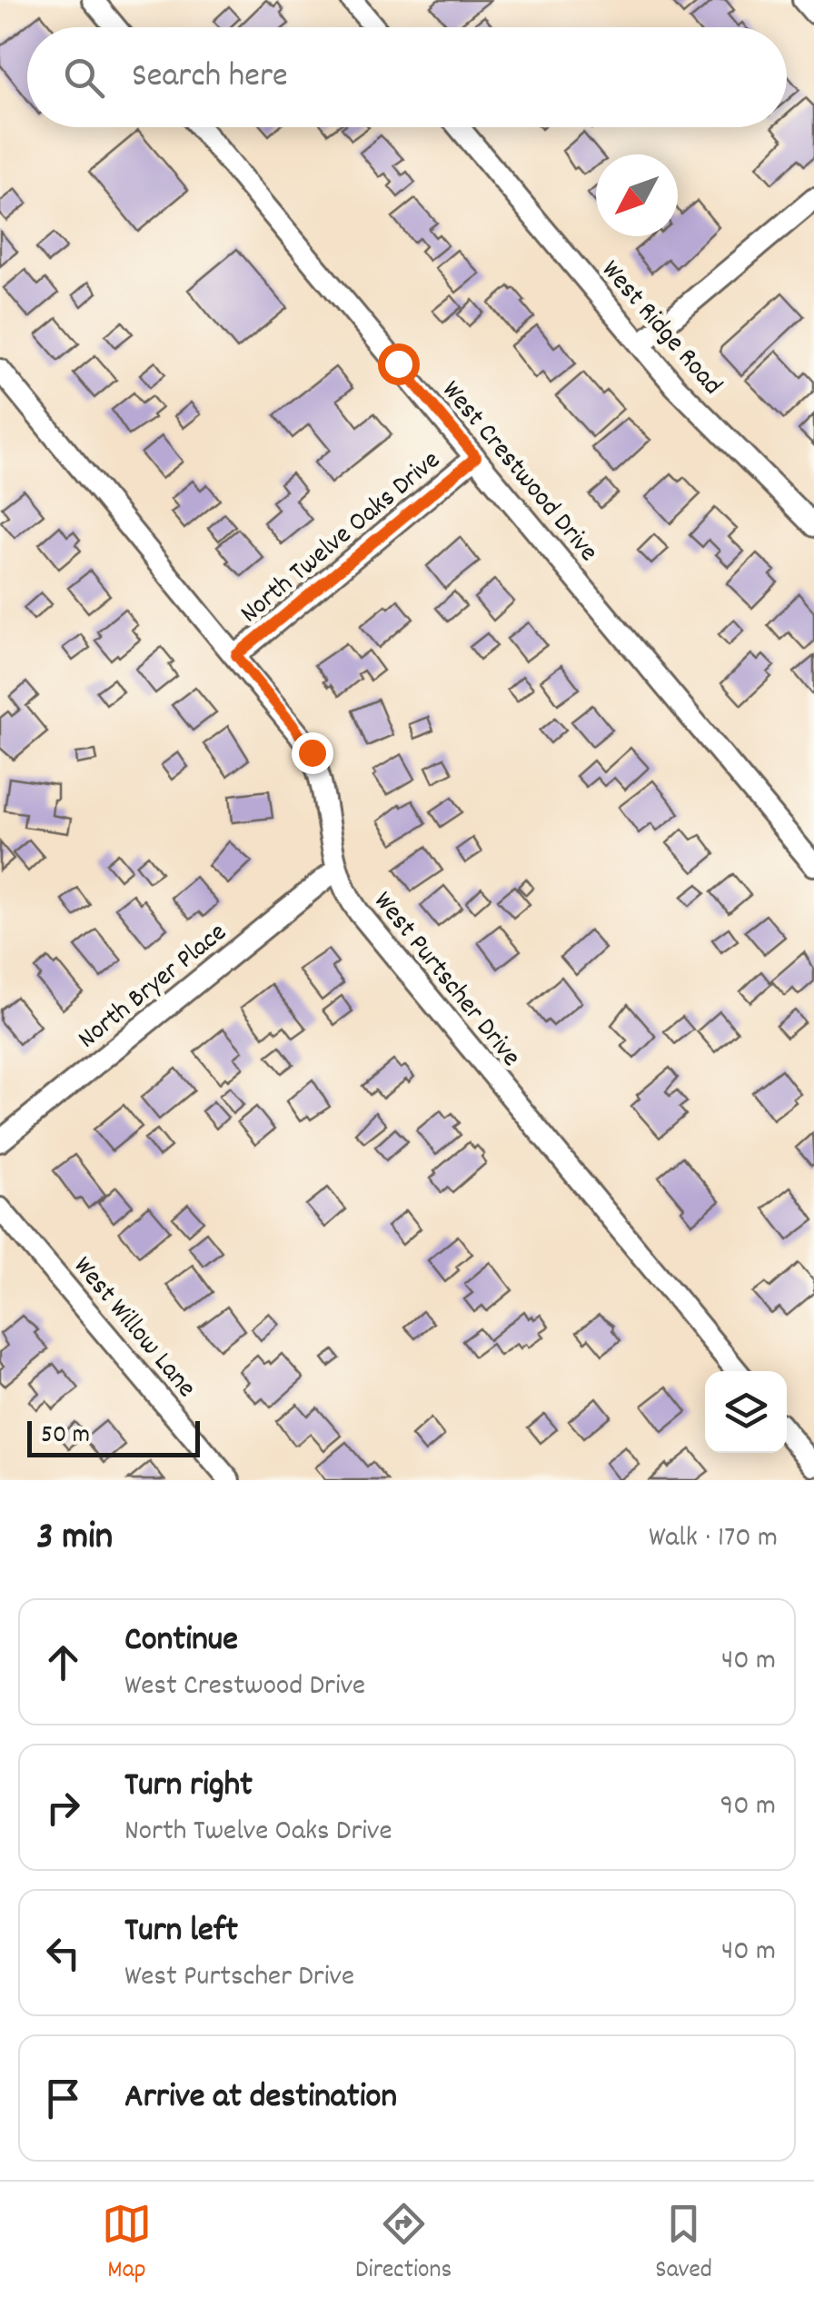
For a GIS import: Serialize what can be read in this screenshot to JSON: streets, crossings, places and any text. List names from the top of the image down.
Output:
{
  "streets": {
    "street": [
      "West Ridge Road",
      "West Crestwood Drive",
      "North Twelve Oaks Drive",
      "West Purtscher Drive",
      "North Bryer Place",
      "West Willow Lane"
    ]
  },
  "crossings": [
    ["West Crestwood Drive", "North Twelve Oaks Drive"],
    ["North Twelve Oaks Drive", "West Purtscher Drive"],
    ["West Purtscher Drive", "North Bryer Place"]
  ],
  "scale_bar": "50 m",
  "north": "bottom left",
  "page": {
    "search": "Search here",
    "scale": "50 m",
    "heading": ["3 min", "Walk · 170 m"],
    "list": [
      ["Continue", "West Crestwood Drive", "40 m"],
      ["Turn right", "North Twelve Oaks Drive", "90 m"],
      ["Turn left", "West Purtscher Drive", "40 m"],
      "Arrive at destination"
    ],
    "nav": ["Map", "Directions", "Saved"]
  }
}
